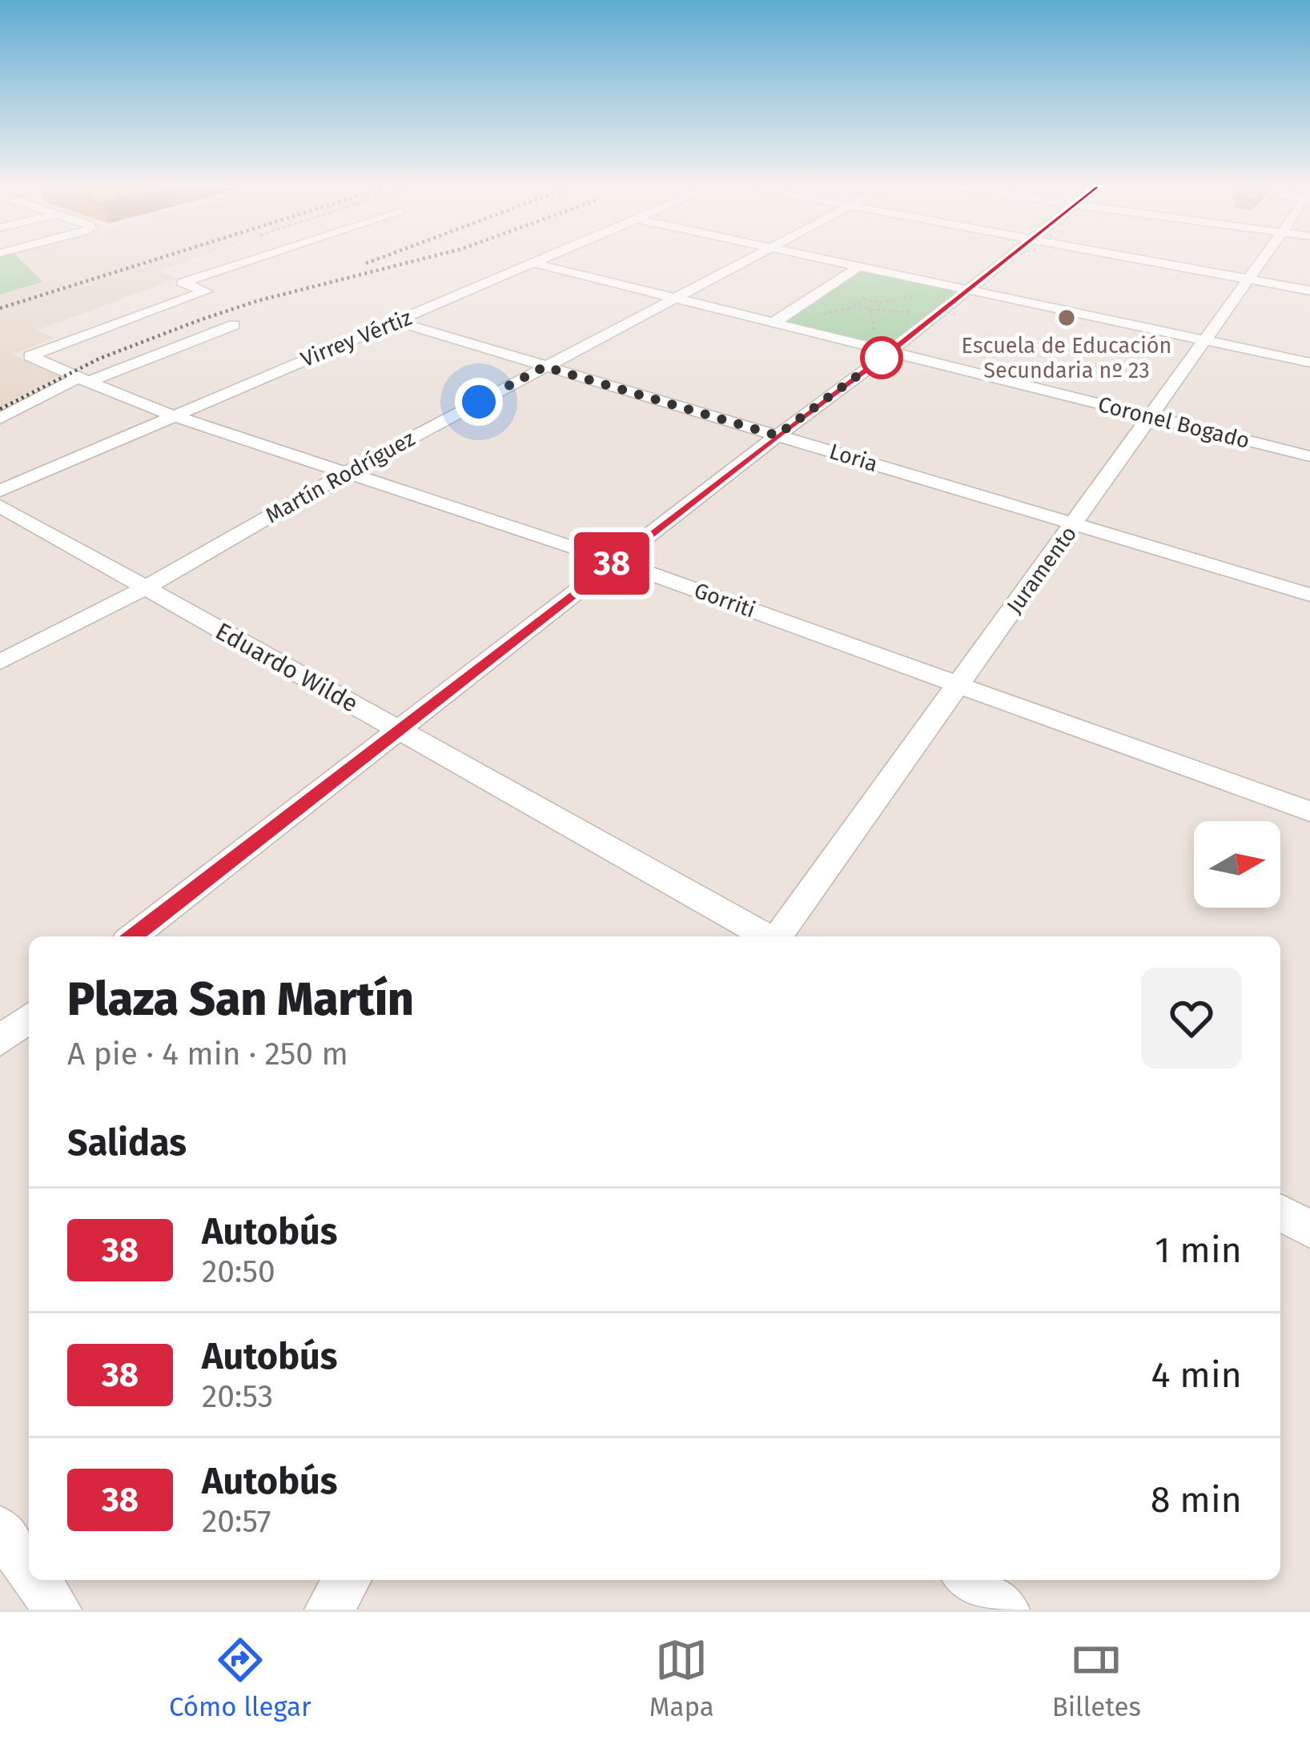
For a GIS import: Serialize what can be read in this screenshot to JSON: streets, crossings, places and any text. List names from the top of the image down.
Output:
{
  "streets": {
    "street": [
      "Virrey Vértiz",
      "Coronel Bogado",
      "Loria",
      "Martín Rodríguez",
      "Juramento",
      "Gorriti",
      "Eduardo Wilde"
    ]
  },
  "crossings": [
    ["Virrey Vértiz", "Coronel Bogado"],
    ["Virrey Vértiz", "Loria"],
    ["Virrey Vértiz", "Gorriti"],
    ["Coronel Bogado", "Martín Rodríguez"],
    ["Coronel Bogado", "Juramento"],
    ["Loria", "Martín Rodríguez"],
    ["Loria", "Juramento"],
    ["Martín Rodríguez", "Gorriti"],
    ["Martín Rodríguez", "Eduardo Wilde"],
    ["Juramento", "Gorriti"]
  ],
  "places": ["Escuela de Educación Secundaria nº 23"],
  "lines": ["bus line 38"],
  "north": "right",
  "page": {
    "on_map": "38",
    "heading": [
      ["Plaza San Martín", "A pie · 4 min · 250 m"],
      "Salidas"
    ],
    "list": [
      {
        "mark": "38",
        "name": "Autobús",
        "note": "20:50",
        "value": "1 min"
      },
      {
        "mark": "38",
        "name": "Autobús",
        "note": "20:53",
        "value": "4 min"
      },
      {
        "mark": "38",
        "name": "Autobús",
        "note": "20:57",
        "value": "8 min"
      }
    ],
    "tabs": ["Cómo llegar", "Mapa", "Billetes"]
  }
}
